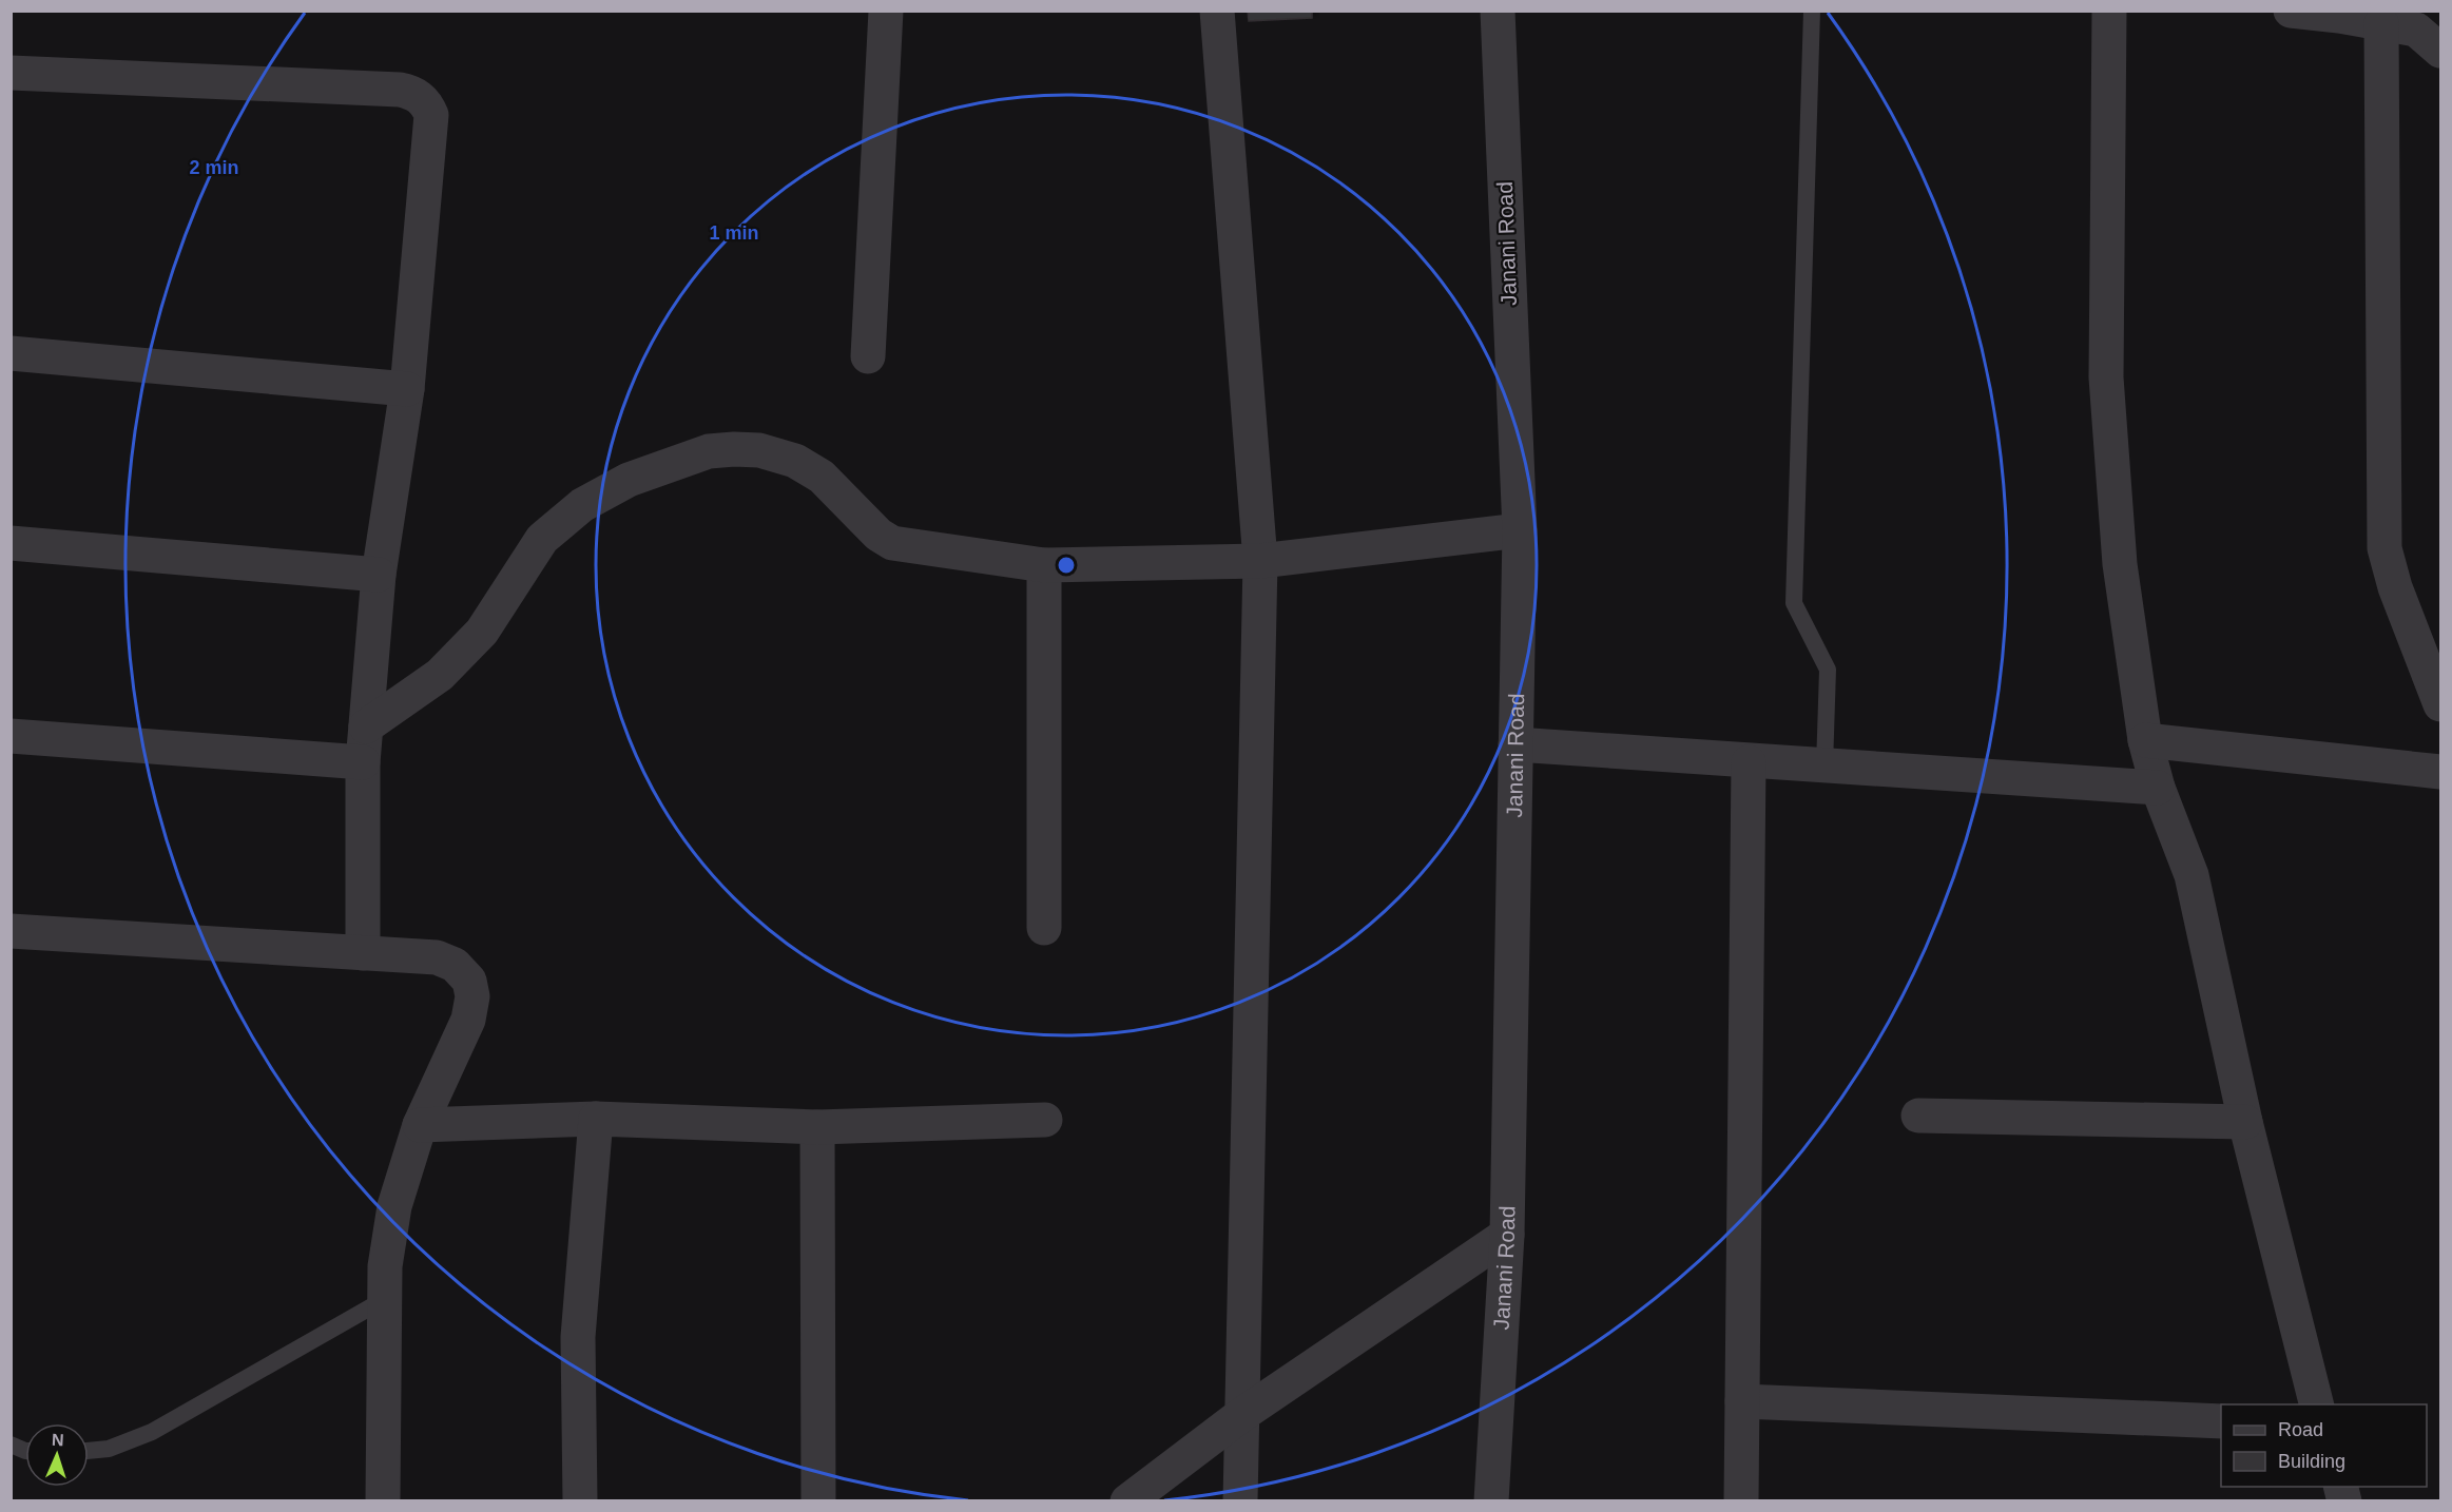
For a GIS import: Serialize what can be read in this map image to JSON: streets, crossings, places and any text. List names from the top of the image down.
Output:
{
  "streets": {
    "street": ["Janani Road"]
  },
  "legend": ["Road", "Building"],
  "north": "top",
  "rings": ["2 min", "1 min"]
}
